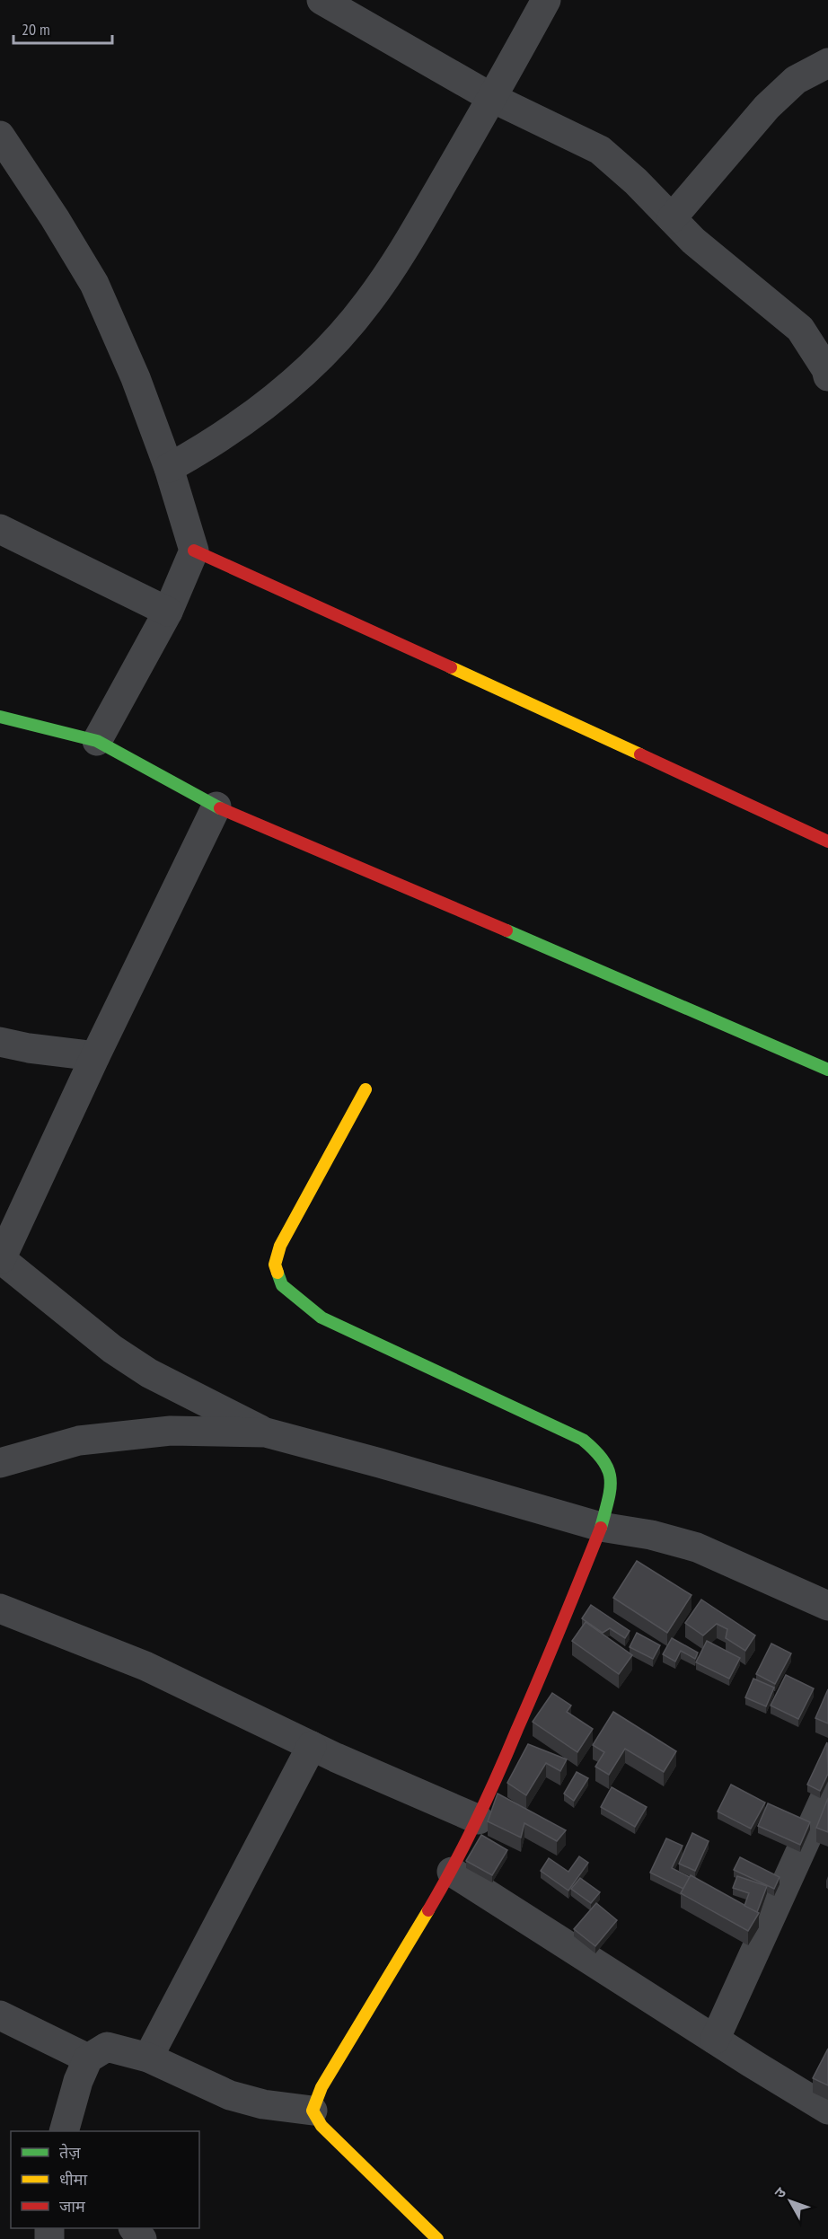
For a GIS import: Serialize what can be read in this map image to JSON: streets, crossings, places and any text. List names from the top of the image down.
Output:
{
  "legend": ["तेज़", "धीमा", "जाम"],
  "scale_bar": "20 m",
  "north": "top left"
}
